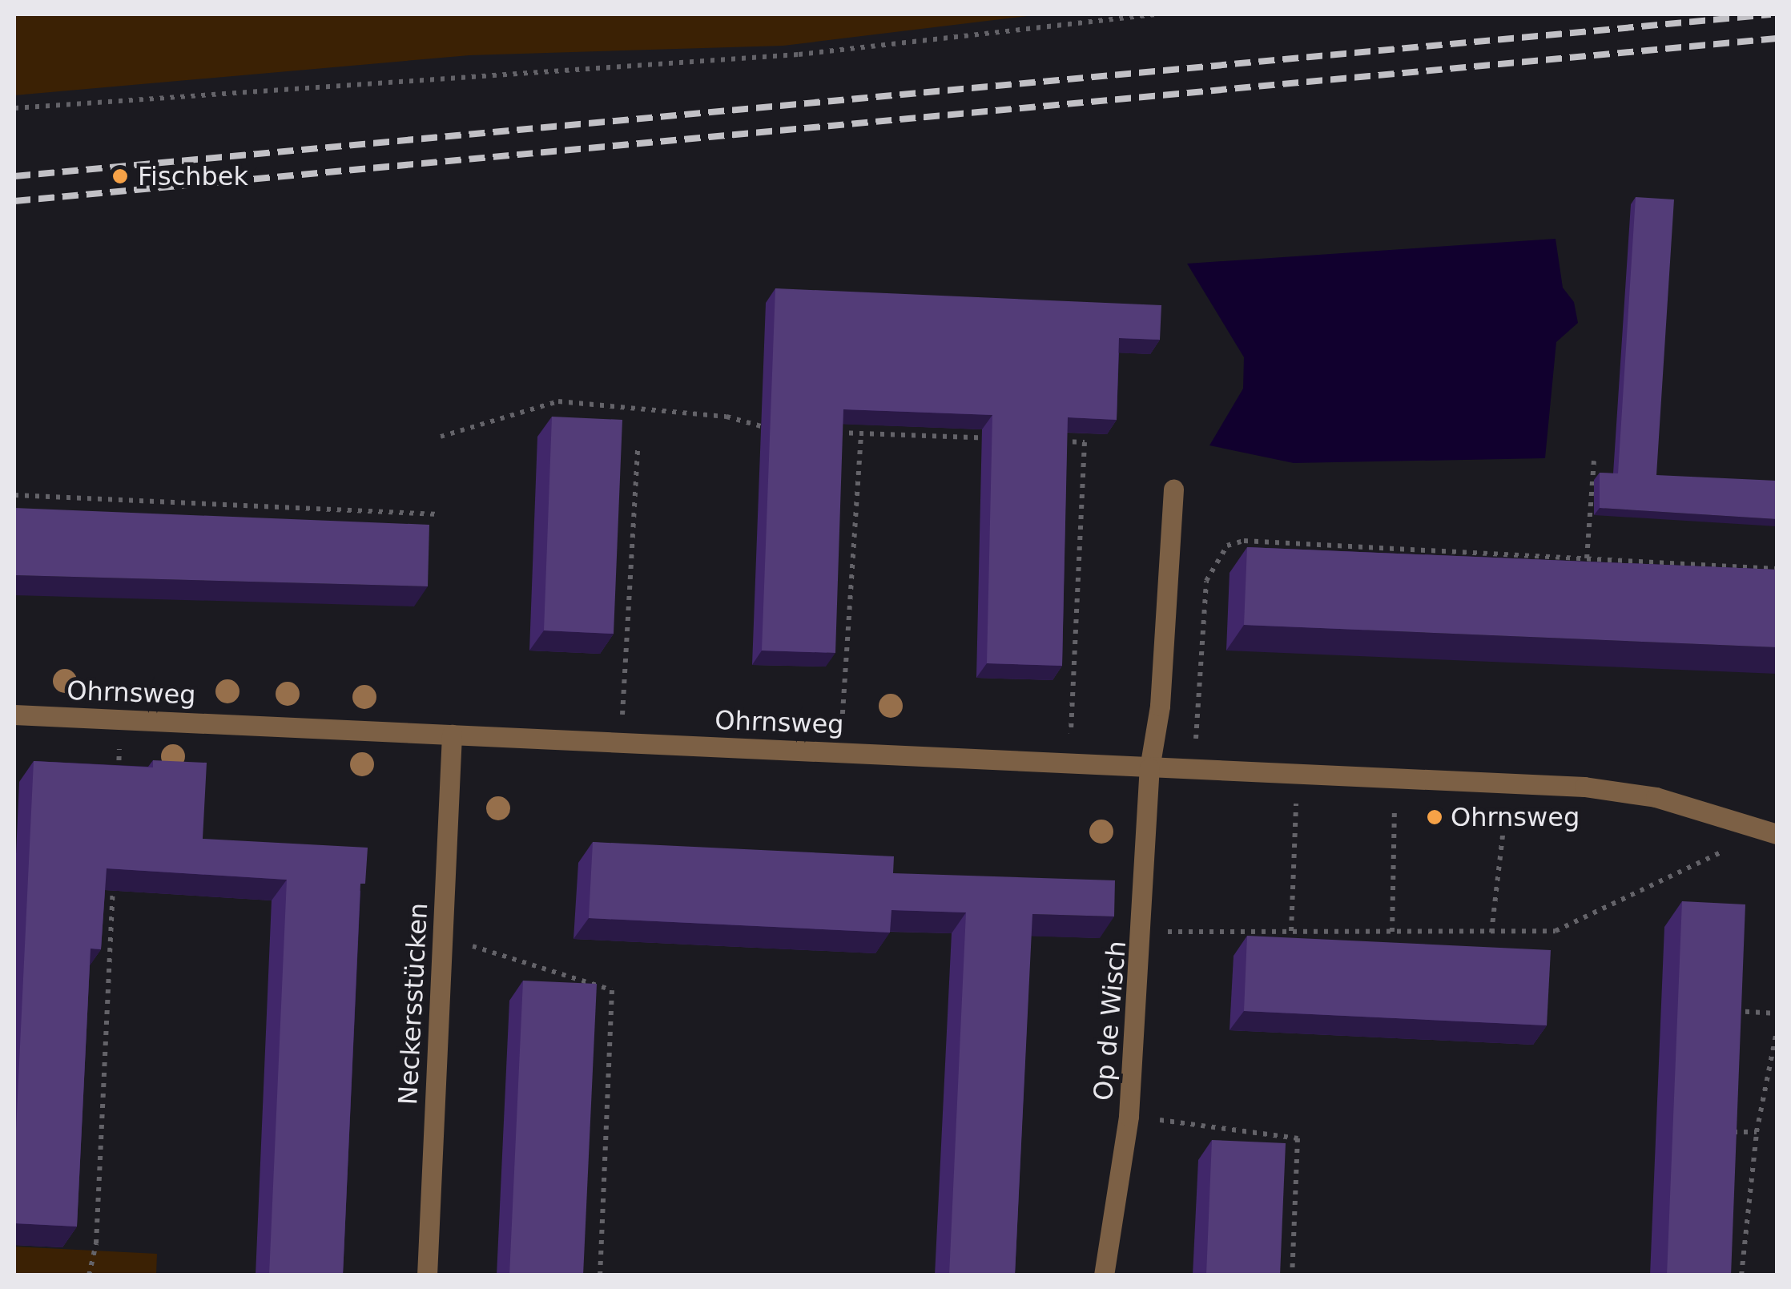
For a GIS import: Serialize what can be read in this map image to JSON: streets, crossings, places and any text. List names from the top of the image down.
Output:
{
  "streets": {
    "street": ["Ohrnsweg", "Neckersstücken", "Op de Wisch"]
  },
  "crossings": [
    ["Ohrnsweg", "Neckersstücken"],
    ["Ohrnsweg", "Op de Wisch"]
  ],
  "places": ["Fischbek", "Ohrnsweg"]
}
